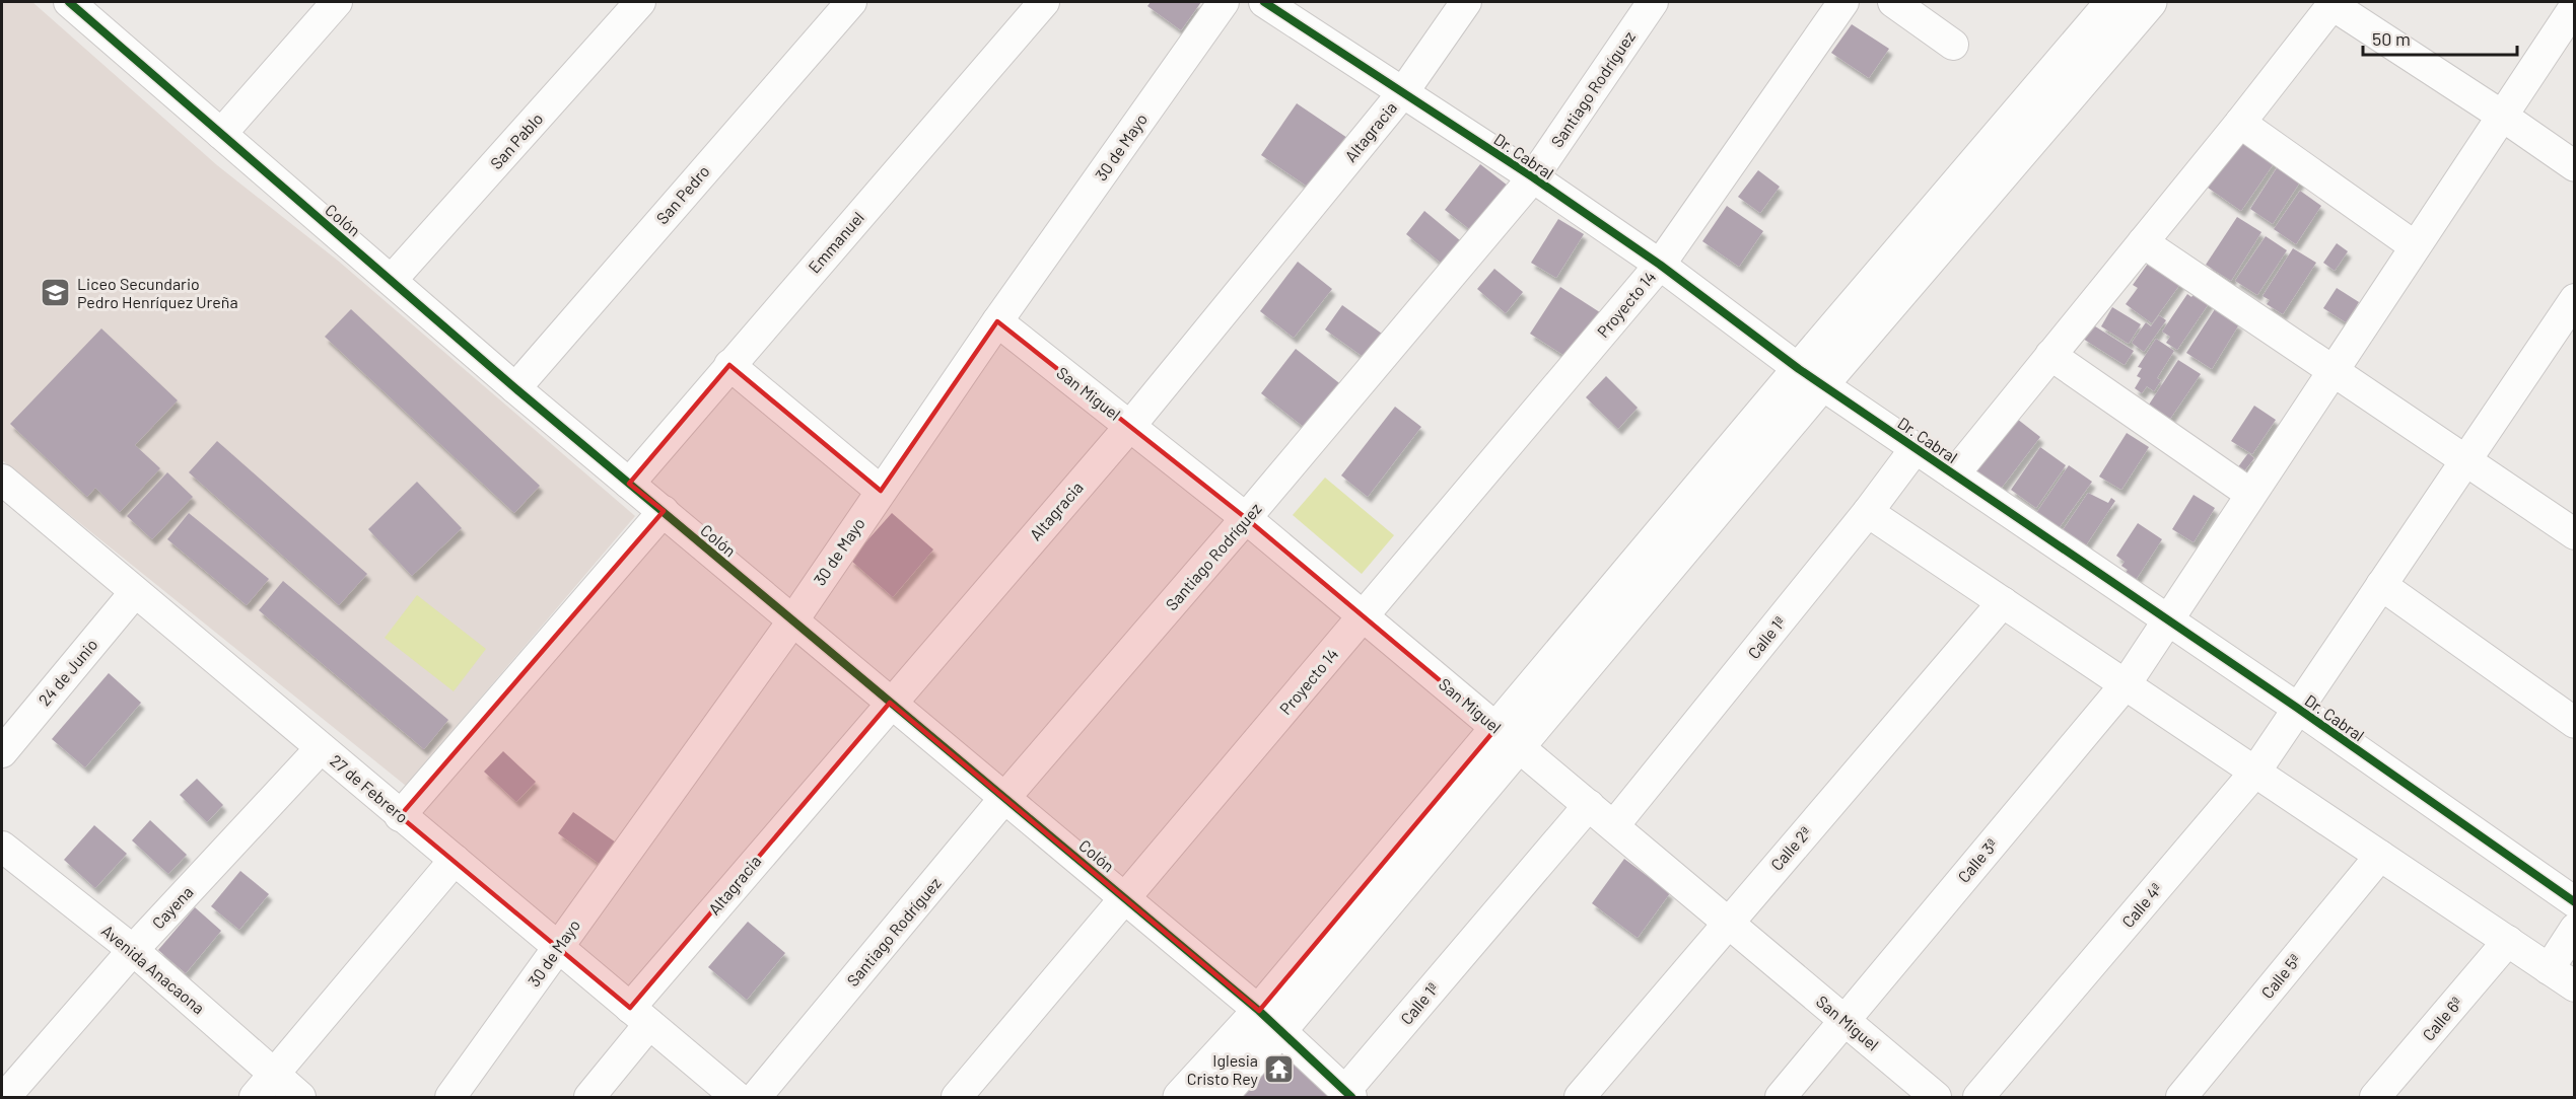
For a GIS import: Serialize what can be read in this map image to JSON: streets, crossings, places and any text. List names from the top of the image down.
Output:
{
  "streets": {
    "street": [
      "Santiago Rodríguez",
      "Altagracia",
      "San Pablo",
      "30 de Mayo",
      "Dr. Cabral",
      "San Pedro",
      "Colón",
      "Emmanuel",
      "Proyecto 14",
      "San Miguel",
      "Calle 1ª",
      "24 de Junio",
      "27 de Febrero",
      "Calle 2ª",
      "Calle 3ª",
      "Calle 4ª",
      "Cayena",
      "Avenida Anacaona",
      "Calle 5ª",
      "Calle 6ª"
    ]
  },
  "crossings": [
    ["Santiago Rodríguez", "Dr. Cabral"],
    ["Santiago Rodríguez", "Colón"],
    ["Santiago Rodríguez", "San Miguel"],
    ["Altagracia", "Dr. Cabral"],
    ["Altagracia", "Colón"],
    ["Altagracia", "San Miguel"],
    ["Altagracia", "27 de Febrero"],
    ["San Pablo", "Colón"],
    ["30 de Mayo", "Colón"],
    ["30 de Mayo", "San Miguel"],
    ["30 de Mayo", "27 de Febrero"],
    ["Dr. Cabral", "Proyecto 14"],
    ["Dr. Cabral", "Calle 1ª"],
    ["Dr. Cabral", "Calle 3ª"],
    ["Dr. Cabral", "Calle 4ª"],
    ["San Pedro", "Colón"],
    ["Colón", "Emmanuel"],
    ["Colón", "Proyecto 14"],
    ["Colón", "Calle 1ª"],
    ["Proyecto 14", "San Miguel"],
    ["San Miguel", "Calle 1ª"],
    ["San Miguel", "Calle 2ª"],
    ["San Miguel", "Calle 3ª"],
    ["24 de Junio", "27 de Febrero"],
    ["27 de Febrero", "Cayena"],
    ["Cayena", "Avenida Anacaona"]
  ],
  "places": {
    "school or university": ["Liceo Secundario Pedro Henríquez Ureña"],
    "temple": ["Iglesia Cristo Rey"]
  },
  "scale_bar": "50 m"
}
